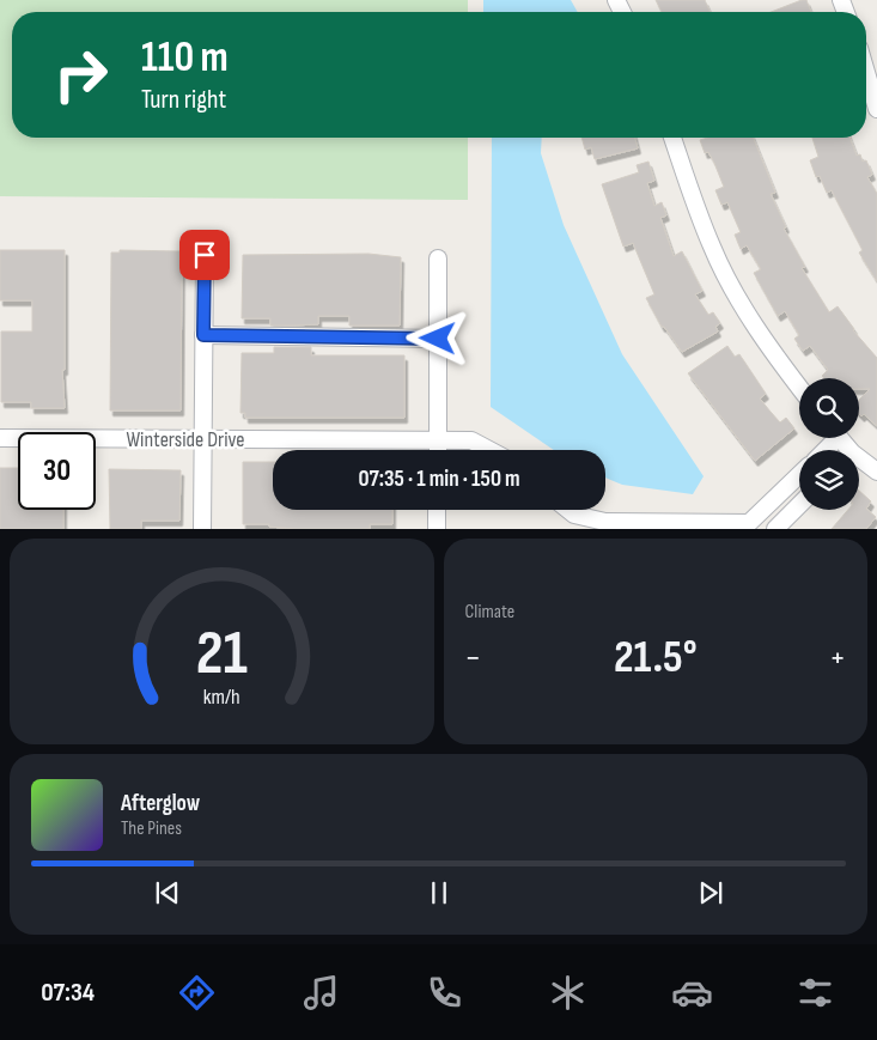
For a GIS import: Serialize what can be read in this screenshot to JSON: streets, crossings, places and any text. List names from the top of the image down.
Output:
{
  "streets": {
    "street": ["Winterside Drive"]
  },
  "page": {
    "turn": ["110 m", "Turn right"],
    "limit": "30",
    "trip": "07:35 · 1 min · 150 m",
    "tile": "Climate",
    "heat": ["−", "21.5°", "+"],
    "song": ["Afterglow", "The Pines"],
    "tabs": "07:34",
    "gauge": ["21", "km/h"]
  }
}
